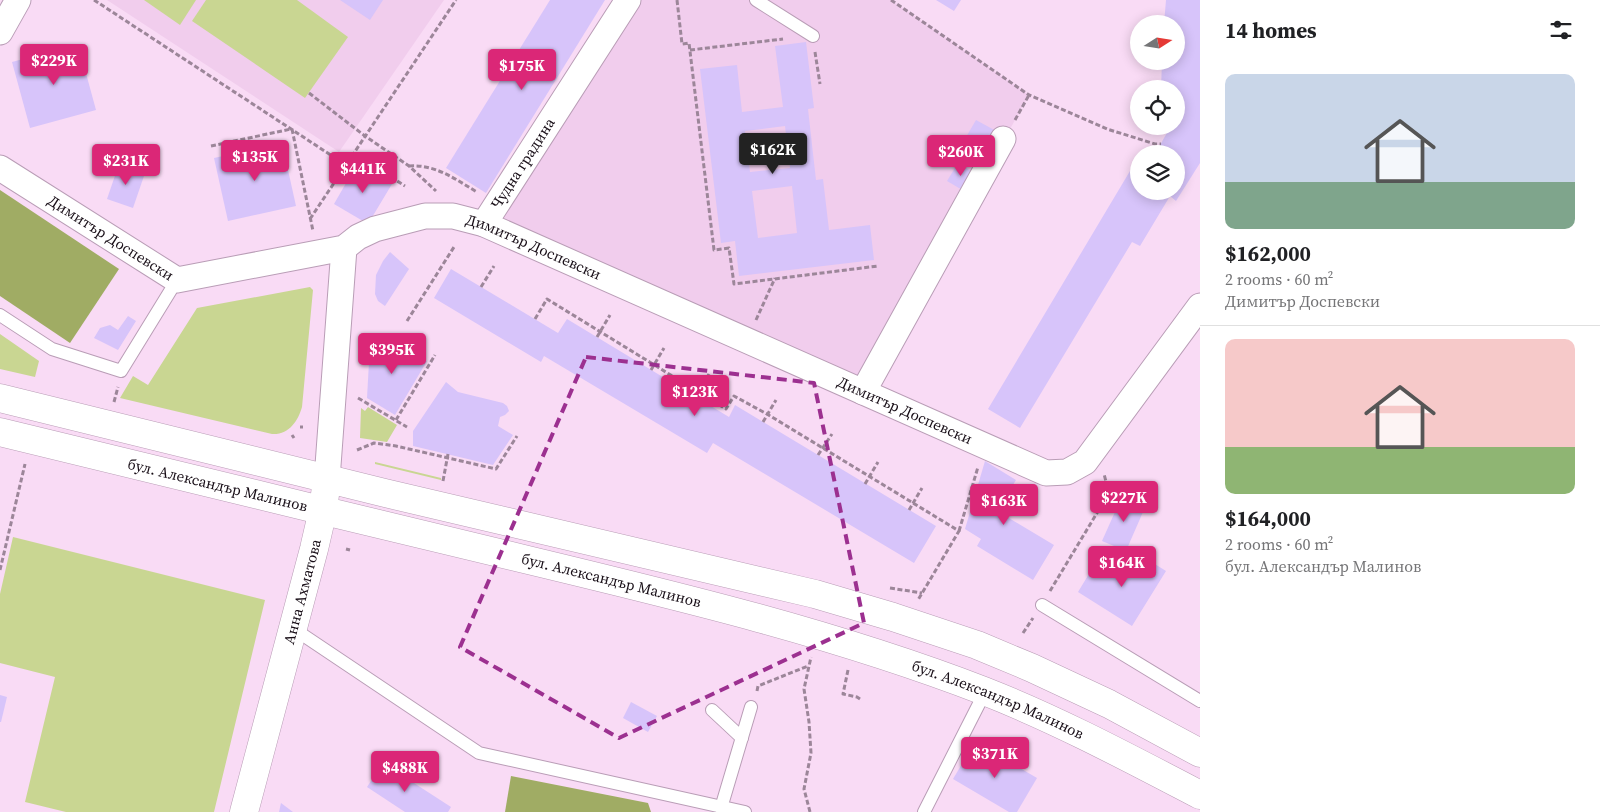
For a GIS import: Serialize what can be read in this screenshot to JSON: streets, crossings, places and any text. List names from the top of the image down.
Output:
{
  "streets": {
    "main road": ["бул. Александър Малинов", "Анна Ахматова"],
    "street": ["Чудна градина", "Димитър Доспевски"]
  },
  "crossings": [
    ["Чудна градина", "Димитър Доспевски"],
    ["Димитър Доспевски", "Анна Ахматова"],
    ["бул. Александър Малинов", "Анна Ахматова"]
  ],
  "north": "right",
  "page": {
    "heading": "14 homes",
    "price": [
      "$229K",
      "$175K",
      "$162K",
      "$260K",
      "$135K",
      "$231K",
      "$441K",
      "$395K",
      "$123K",
      "$227K",
      "$163K",
      "$164K",
      "$371K",
      "$488K"
    ],
    "list": [
      {
        "name": "$162,000",
        "note": "2 rooms · 60 m² · Димитър Доспевски"
      },
      {
        "name": "$164,000",
        "note": "2 rooms · 60 m² · бул. Александър Малинов"
      }
    ]
  }
}
